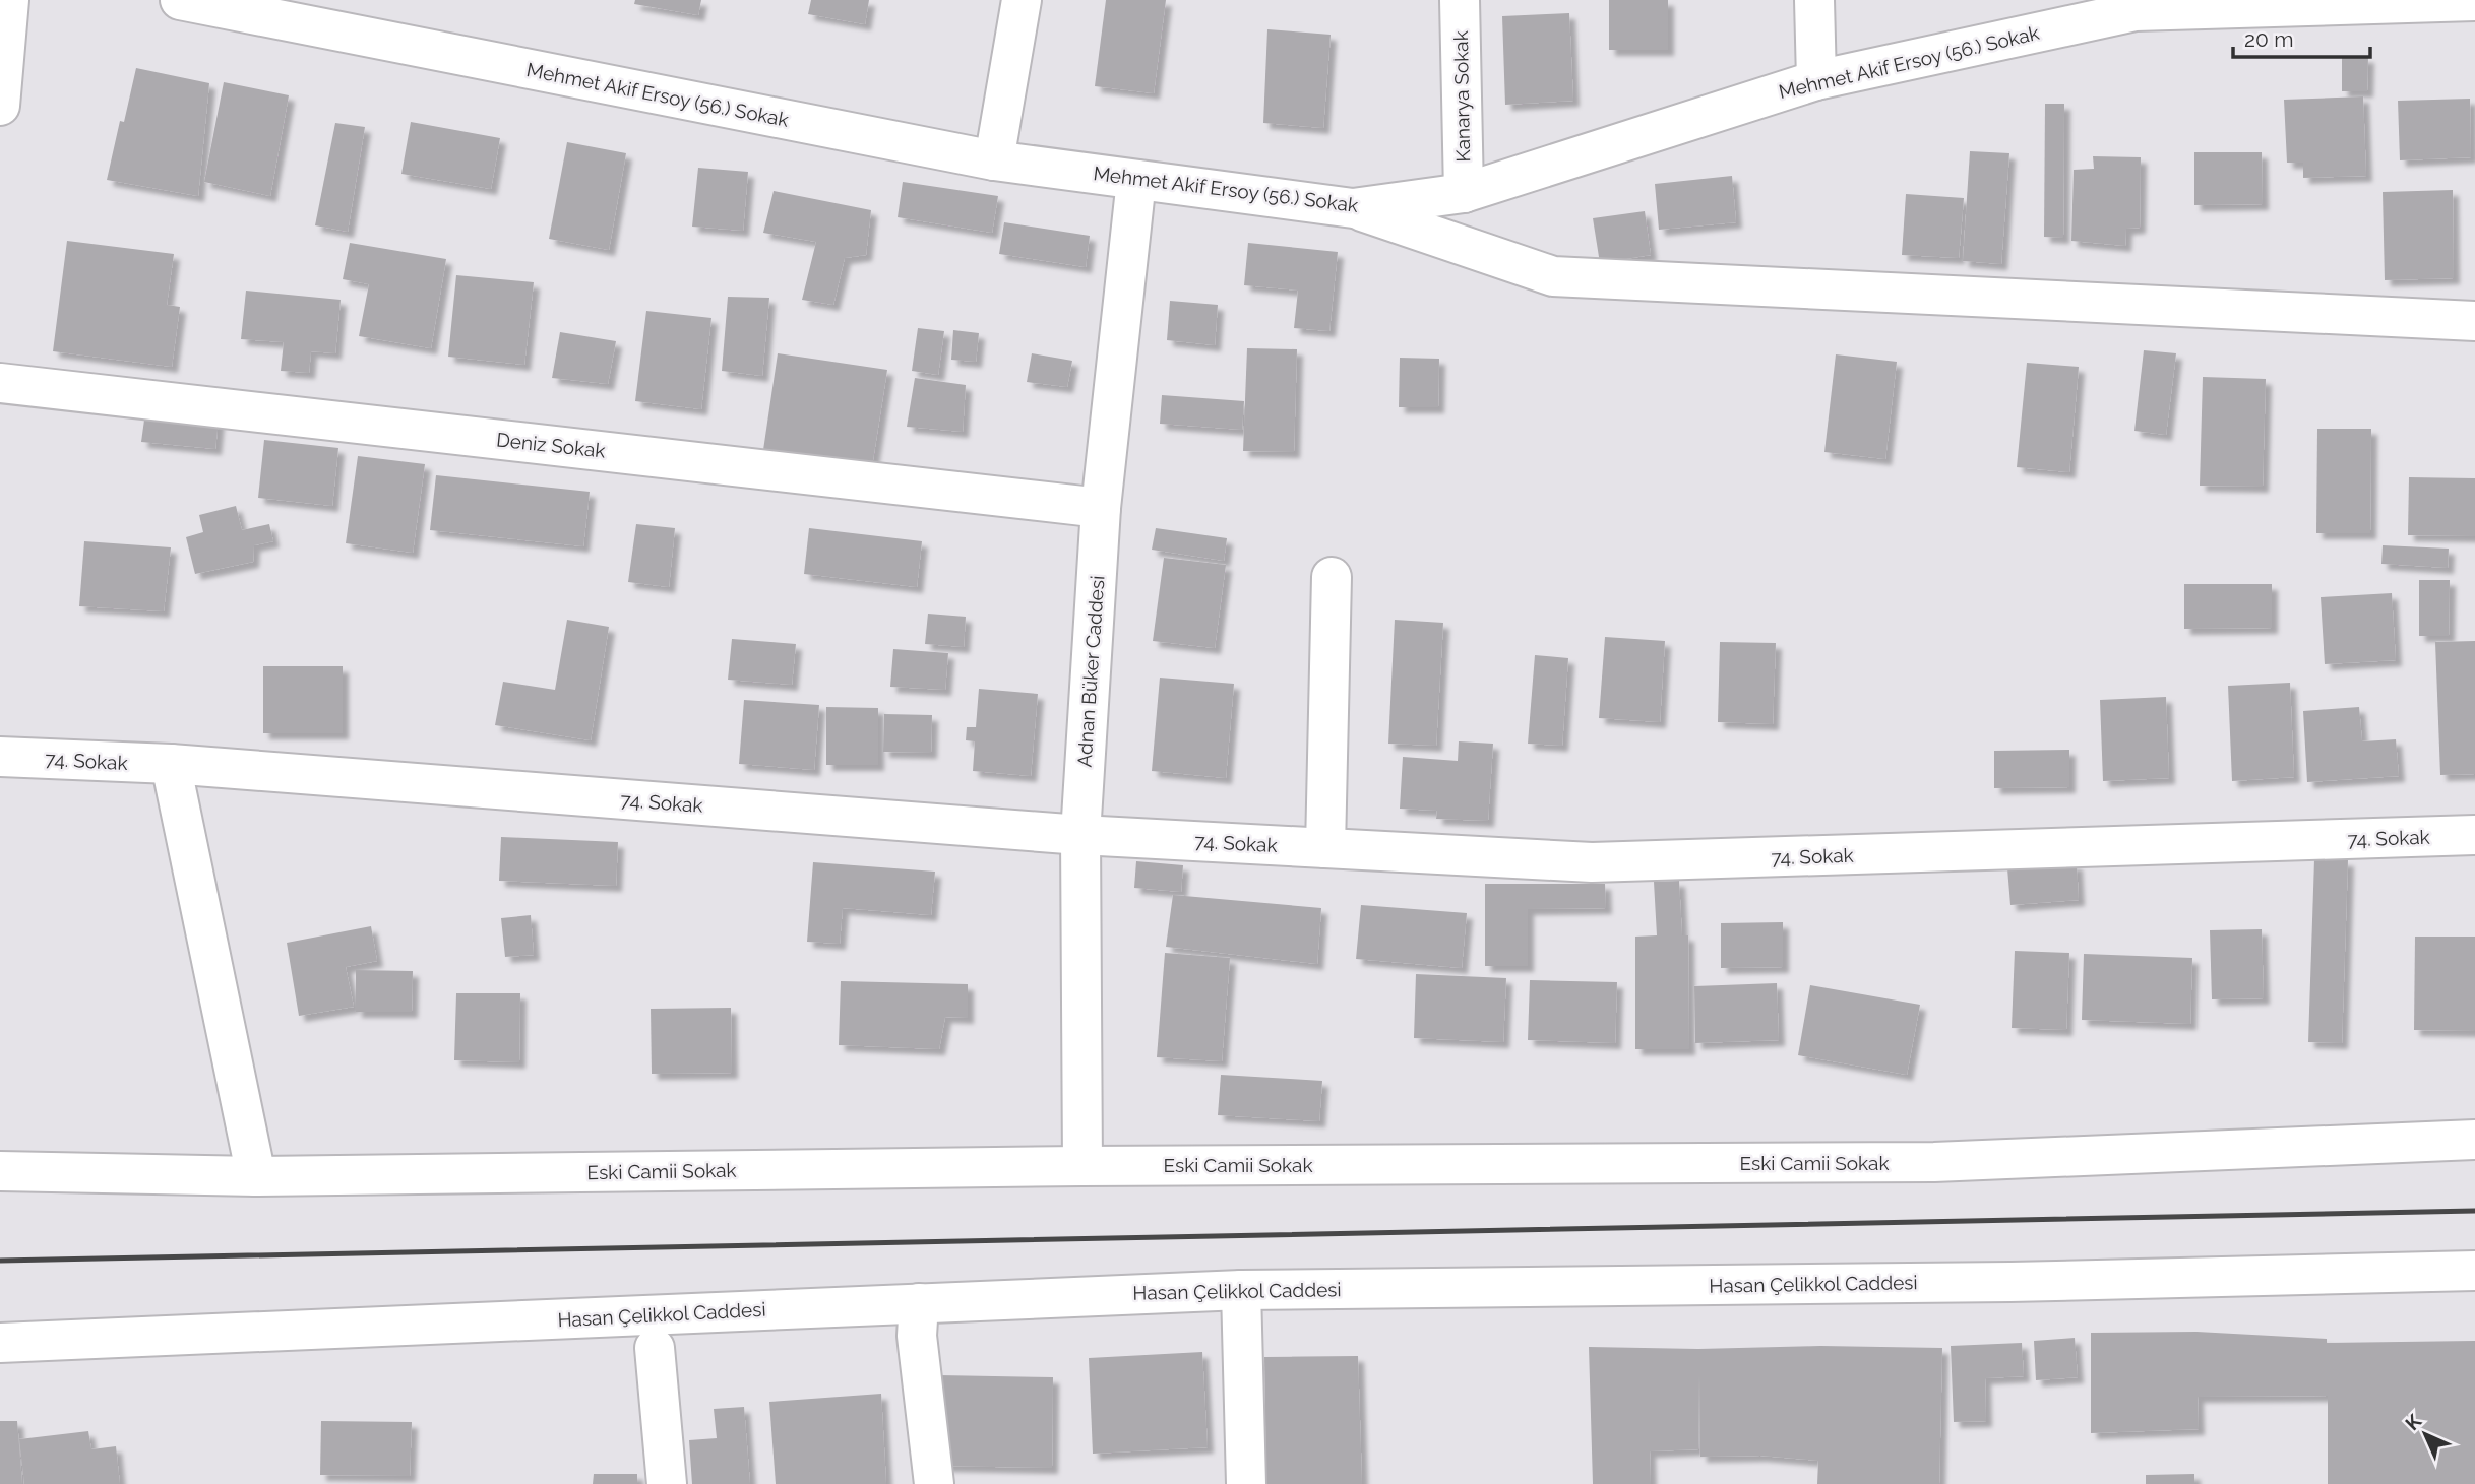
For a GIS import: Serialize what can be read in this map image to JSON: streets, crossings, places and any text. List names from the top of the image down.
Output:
{
  "streets": {
    "street": [
      "Mehmet Akif Ersoy (56.) Sokak",
      "Kanarya Sokak",
      "Deniz Sokak",
      "Adnan Büker Caddesi",
      "74. Sokak",
      "Eski Camii Sokak",
      "Hasan Çelikkol Caddesi"
    ]
  },
  "crossings": [
    ["Mehmet Akif Ersoy (56.) Sokak", "Kanarya Sokak"],
    ["Mehmet Akif Ersoy (56.) Sokak", "Adnan Büker Caddesi"],
    ["Deniz Sokak", "Adnan Büker Caddesi"],
    ["Adnan Büker Caddesi", "74. Sokak"],
    ["Adnan Büker Caddesi", "Eski Camii Sokak"]
  ],
  "scale_bar": "20 m",
  "north": "top left"
}
